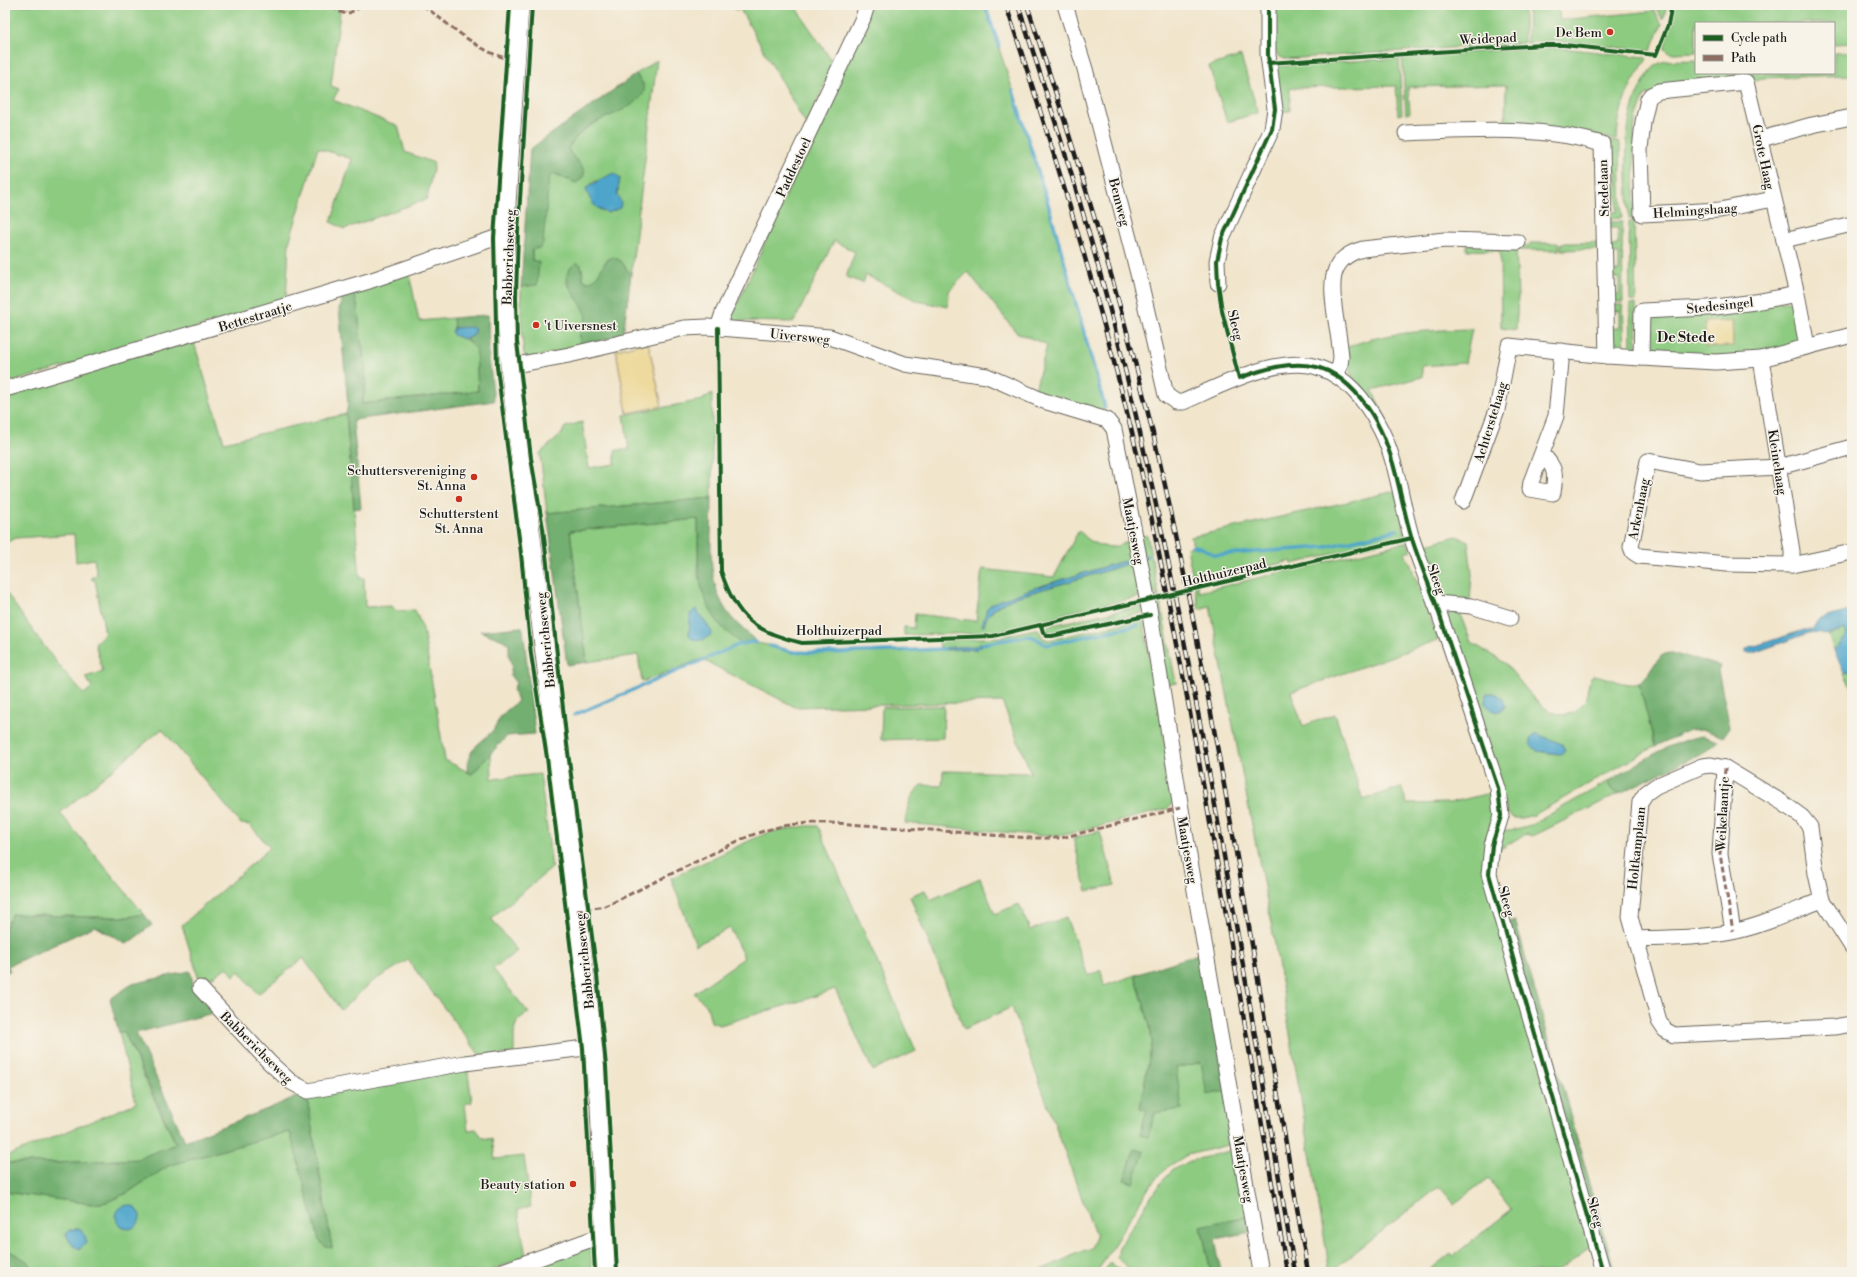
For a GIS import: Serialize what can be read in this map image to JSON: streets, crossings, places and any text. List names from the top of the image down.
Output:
{
  "streets": {
    "main road": ["Babberichseweg"],
    "street": [
      "Grote Haag",
      "Paddestoel",
      "Stedelaan",
      "Bemweg",
      "Helmingshaag",
      "Stedesingel",
      "Bettestraatje",
      "Sleeg",
      "Uiversweg",
      "Achterstehaag",
      "Kleinehaag",
      "Arkenhaag",
      "Maatjesweg",
      "Weikelaantje",
      "Holtkamplaan"
    ],
    "cycle path": ["Weidepad", "Holthuizerpad"]
  },
  "crossings": [
    ["Grote Haag", "Helmingshaag"],
    ["Paddestoel", "Uiversweg"],
    ["Stedelaan", "Achterstehaag"],
    ["Bemweg", "Sleeg"],
    ["Babberichseweg", "Bettestraatje"],
    ["Babberichseweg", "Uiversweg"],
    ["Stedesingel", "Achterstehaag"],
    ["Uiversweg", "Maatjesweg"],
    ["Kleinehaag", "Arkenhaag"],
    ["Weikelaantje", "Holtkamplaan"]
  ],
  "districts": ["De Stede"],
  "places": [
    "De Bem",
    "'t Uiversnest",
    "Schuttersvereniging St. Anna",
    "Schutterstent St. Anna",
    "Beauty station"
  ],
  "legend": ["Cycle path", "Path"]
}
